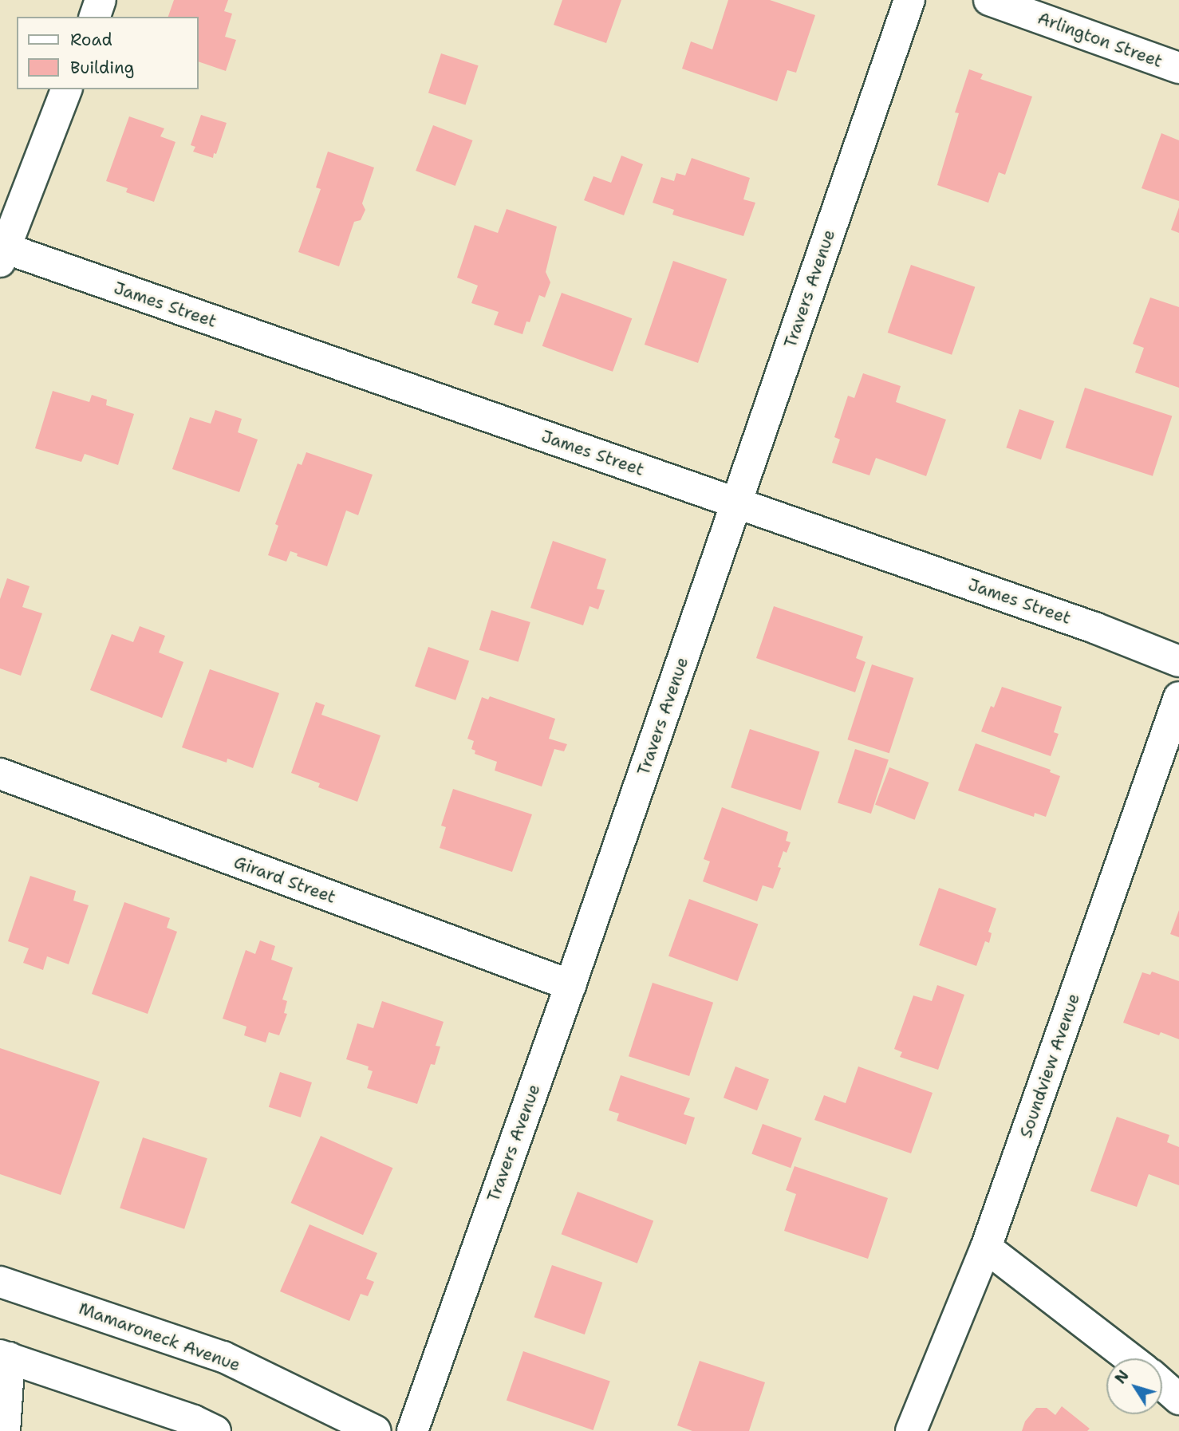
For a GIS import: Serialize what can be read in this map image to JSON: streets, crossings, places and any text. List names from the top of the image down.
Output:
{
  "streets": {
    "street": [
      "Arlington Street",
      "Travers Avenue",
      "James Street",
      "Girard Street",
      "Soundview Avenue",
      "Mamaroneck Avenue"
    ]
  },
  "crossings": [
    ["Travers Avenue", "James Street"],
    ["Travers Avenue", "Girard Street"]
  ],
  "legend": ["Road", "Building"],
  "north": "top left"
}
